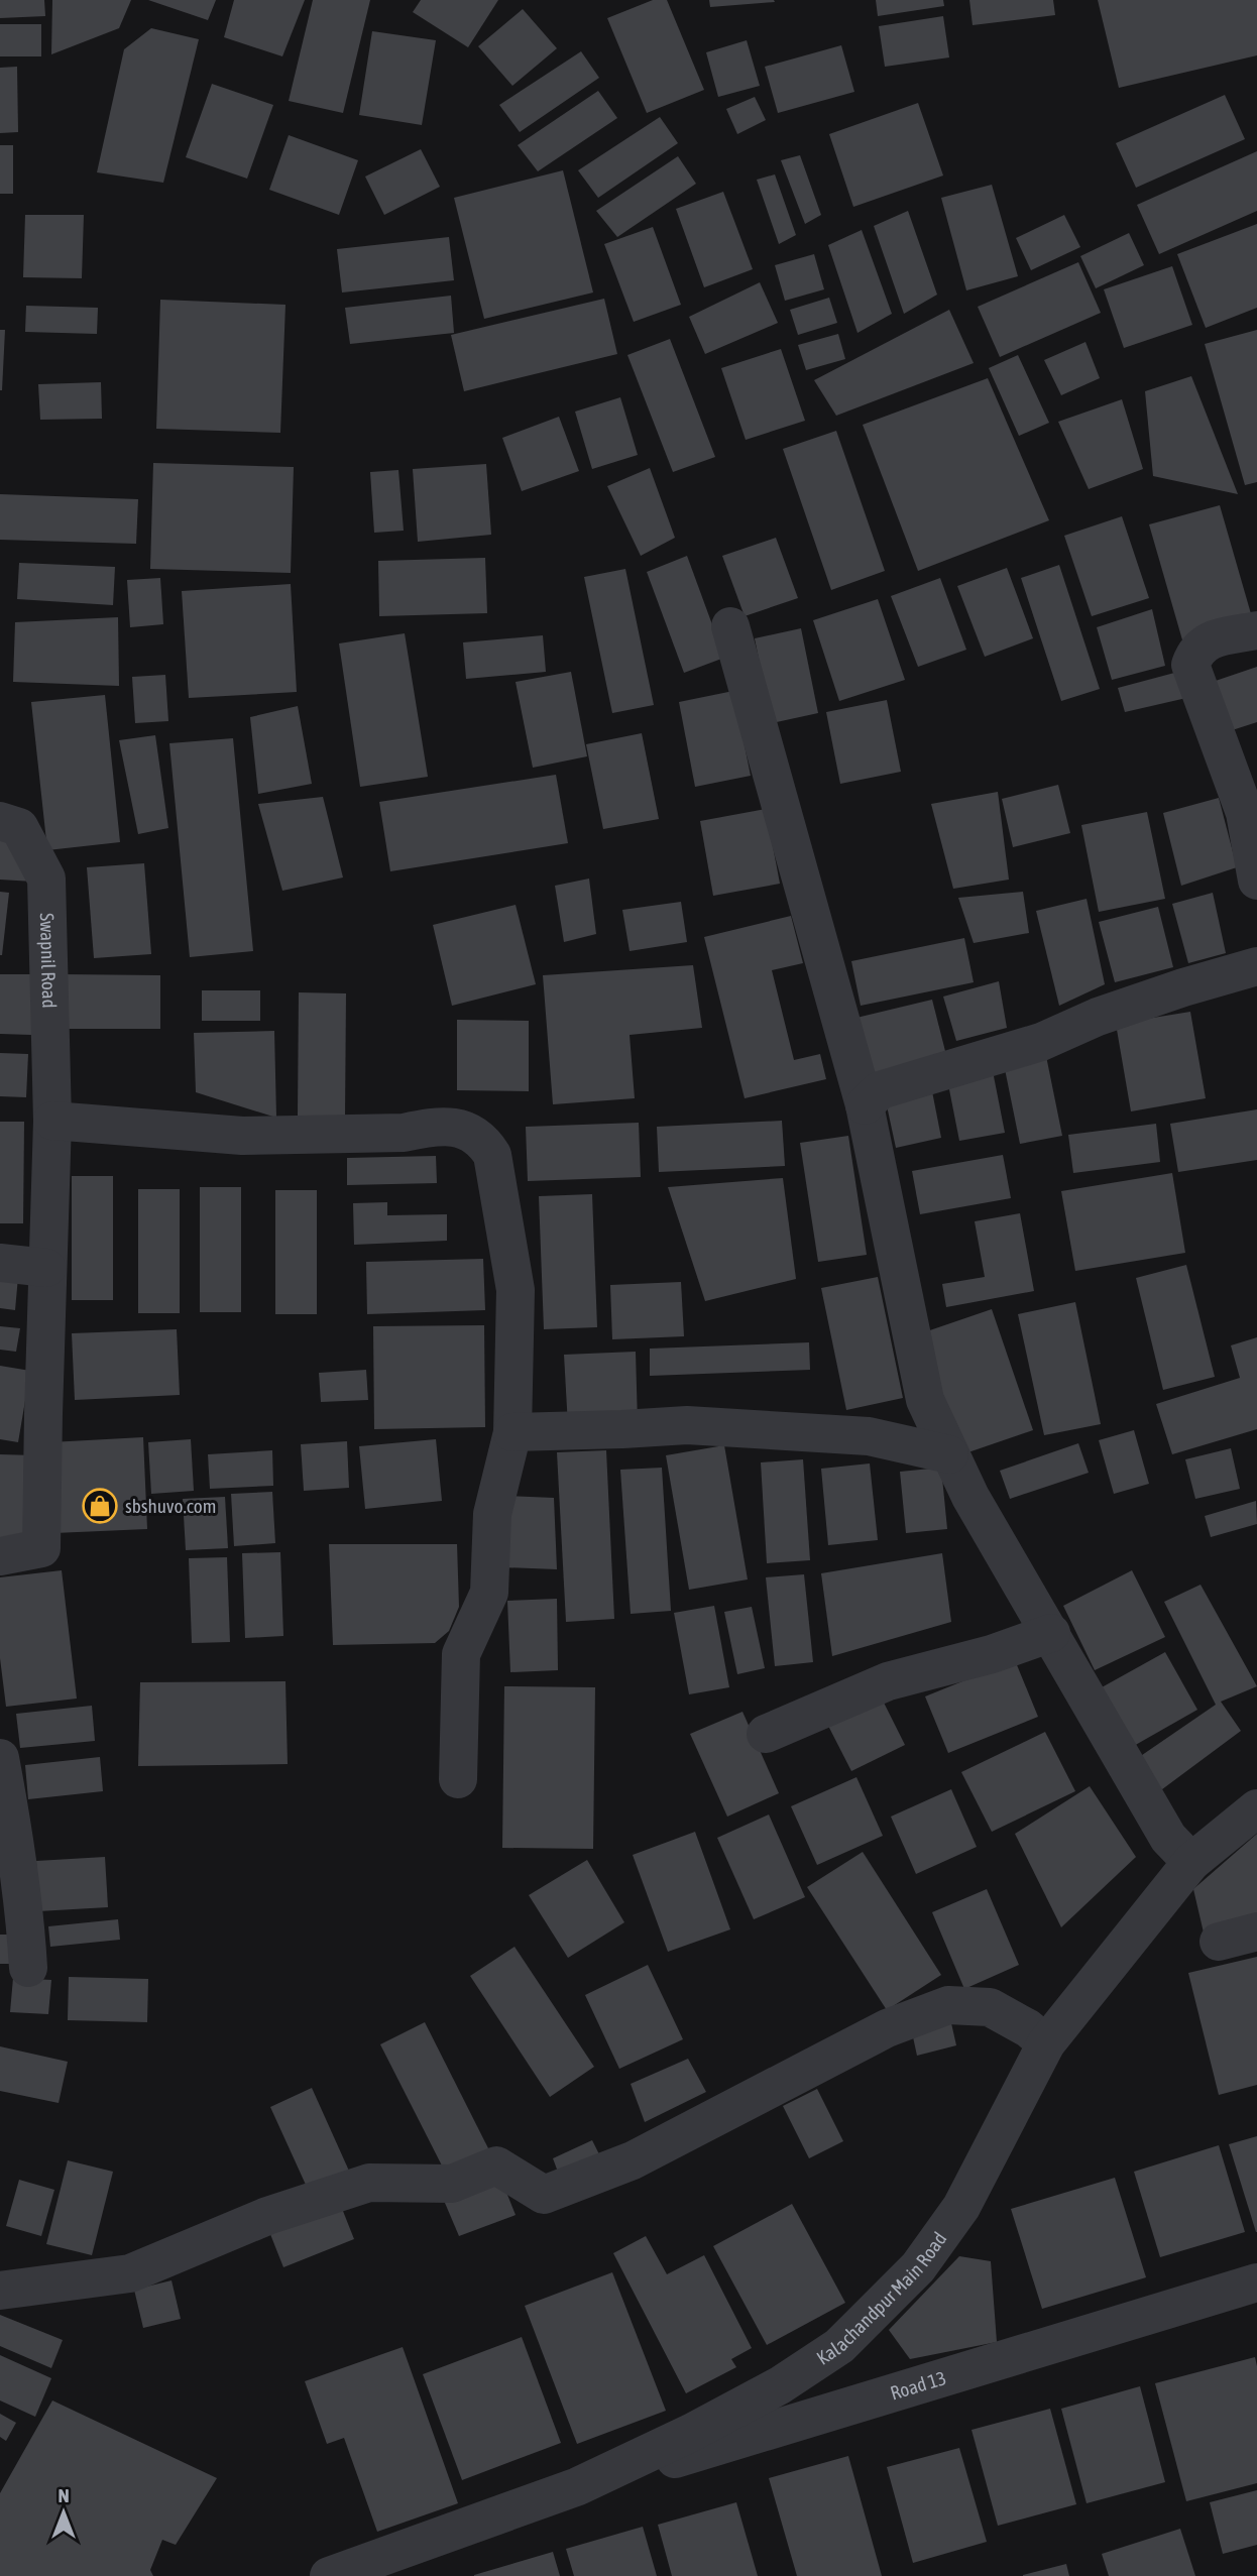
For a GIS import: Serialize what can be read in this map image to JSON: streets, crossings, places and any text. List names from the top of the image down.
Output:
{
  "streets": {
    "street": ["Swapnil Road", "Kalachandpur Main Road", "Road 13"]
  },
  "crossings": [
    ["Kalachandpur Main Road", "Road 13"]
  ],
  "places": {
    "shop": ["sbshuvo.com"]
  },
  "north": "top"
}
